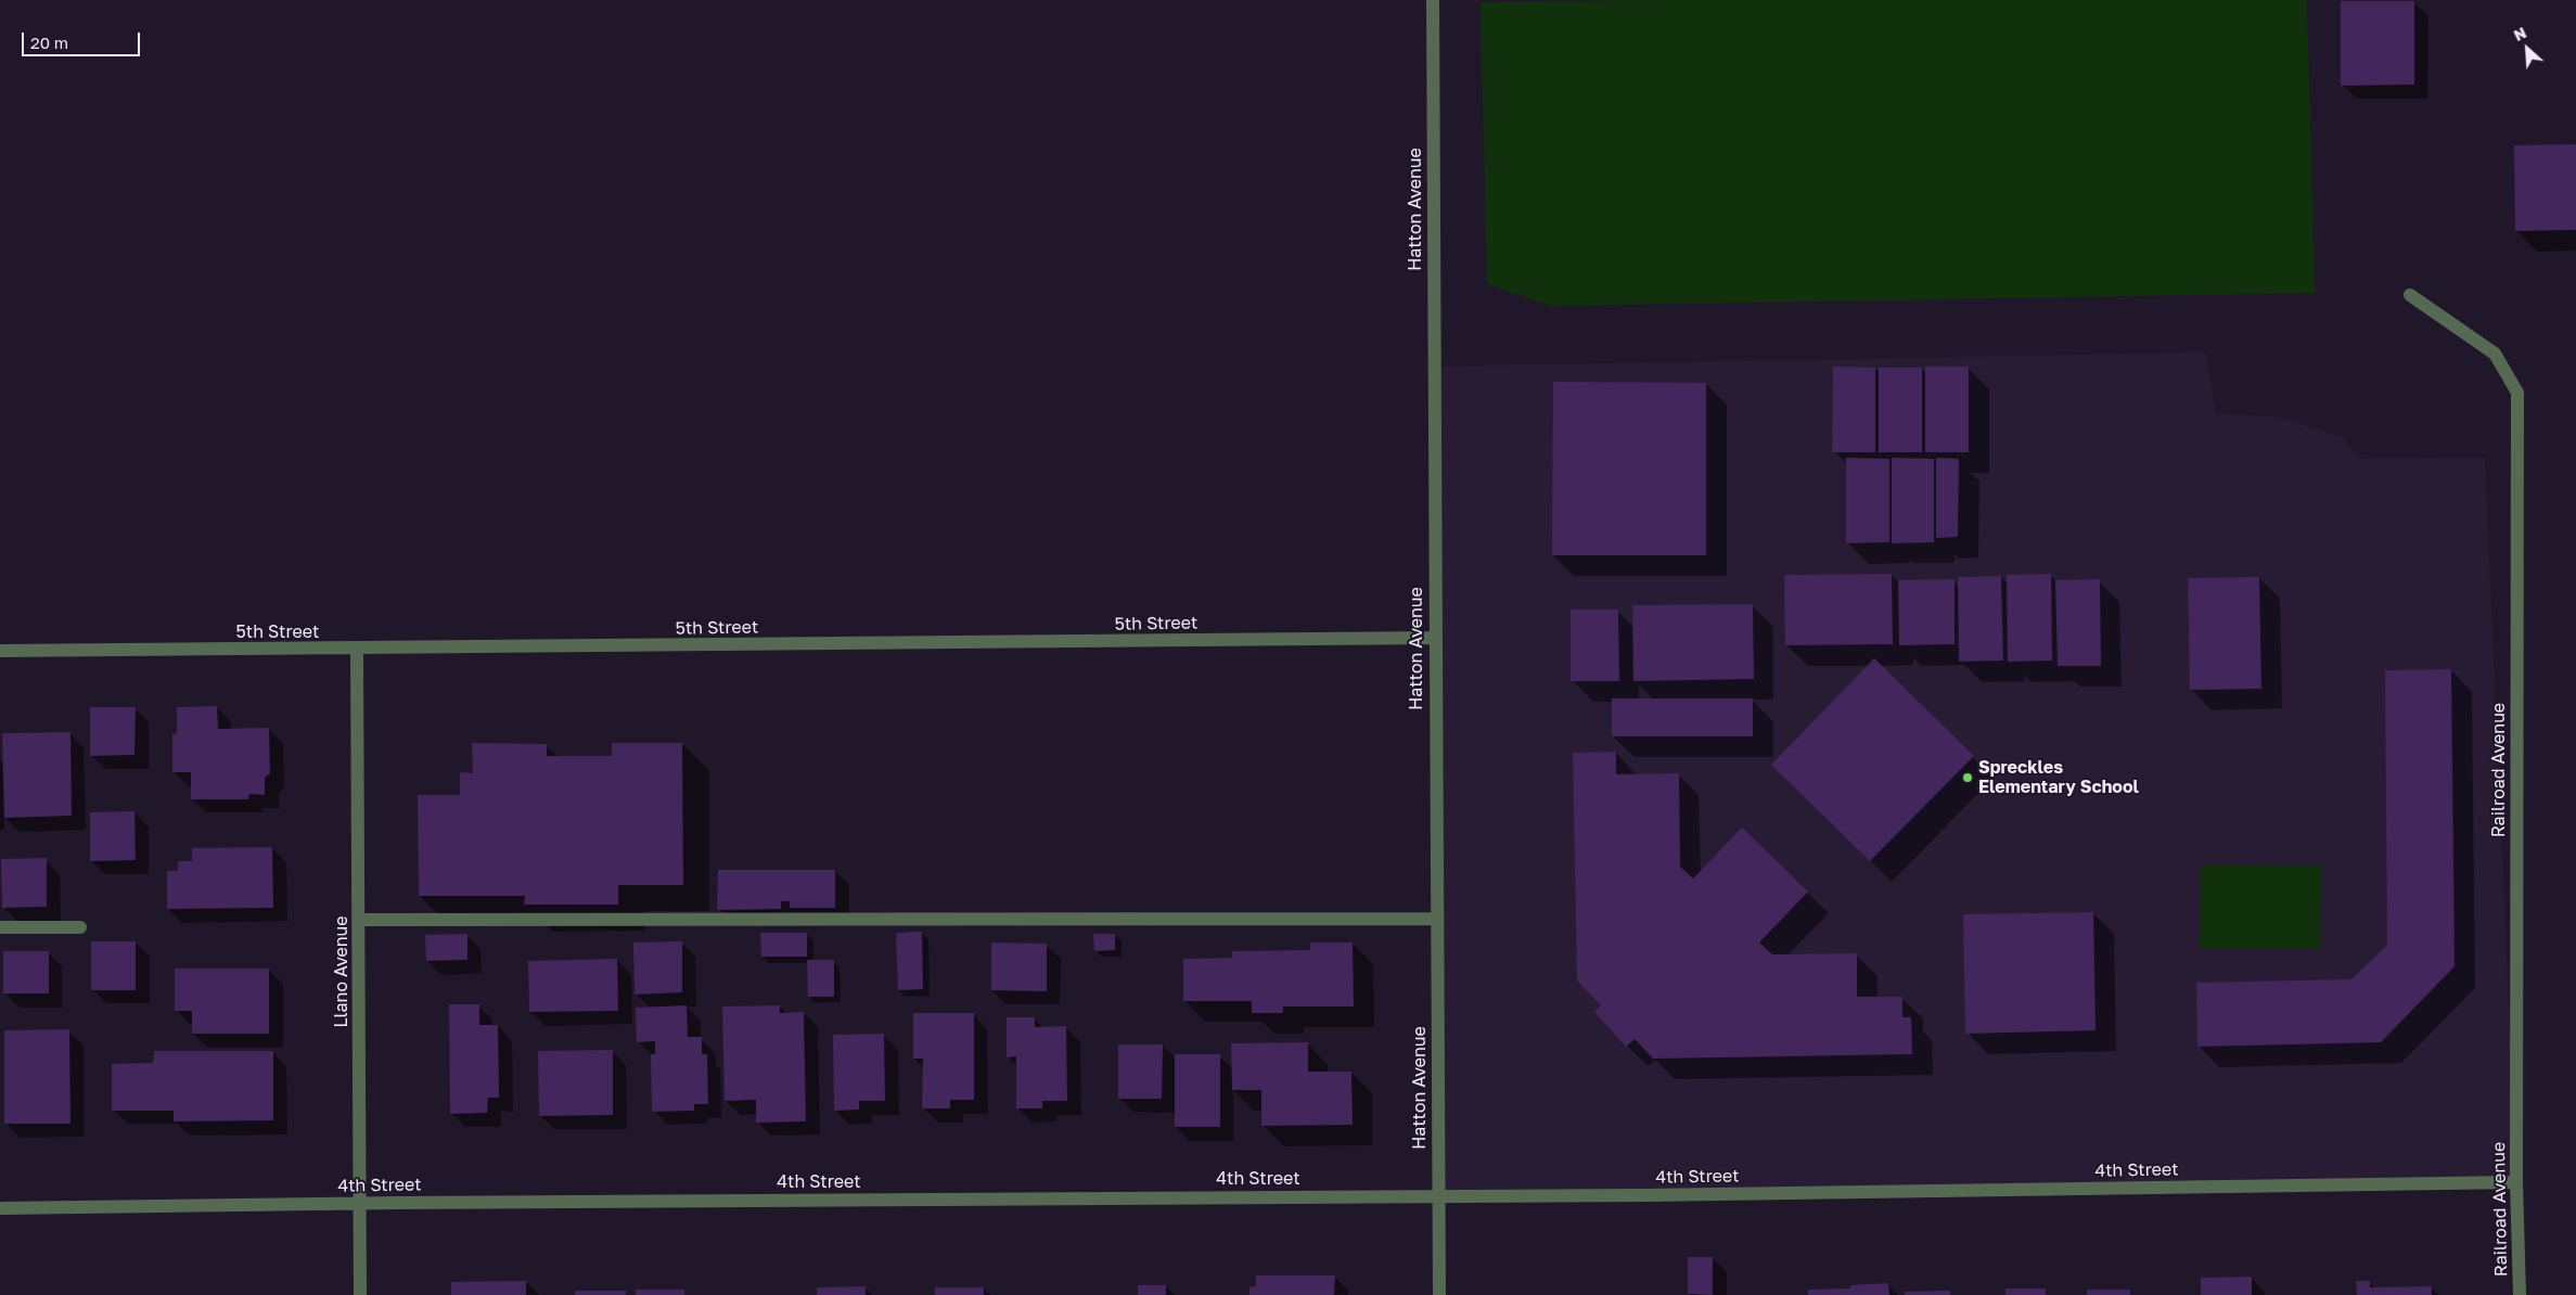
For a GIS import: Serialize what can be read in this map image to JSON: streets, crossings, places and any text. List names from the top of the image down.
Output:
{
  "streets": {
    "street": [
      "Hatton Avenue",
      "5th Street",
      "Railroad Avenue",
      "Llano Avenue",
      "4th Street"
    ]
  },
  "crossings": [
    ["Hatton Avenue", "5th Street"],
    ["Hatton Avenue", "4th Street"],
    ["5th Street", "Llano Avenue"],
    ["Railroad Avenue", "4th Street"],
    ["Llano Avenue", "4th Street"]
  ],
  "places": ["Spreckles Elementary School"],
  "scale_bar": "20 m",
  "north": "top left"
}
